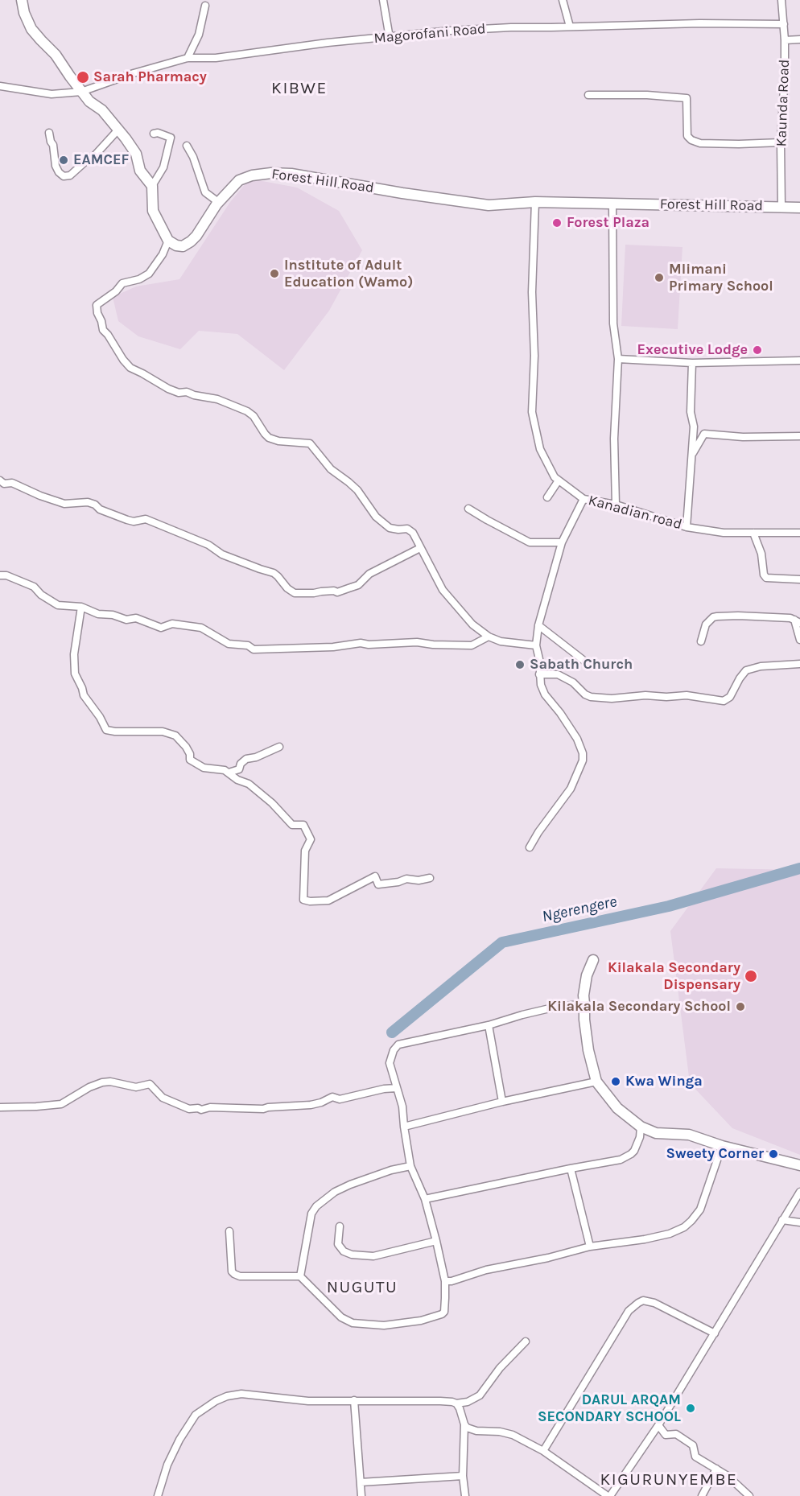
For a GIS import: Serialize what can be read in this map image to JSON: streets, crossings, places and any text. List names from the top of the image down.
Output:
{
  "streets": {
    "street": [
      "Magorofani Road",
      "Kaunda Road",
      "Forest Hill Road",
      "Kanadian road"
    ]
  },
  "crossings": [
    ["Magorofani Road", "Kaunda Road"],
    ["Kaunda Road", "Forest Hill Road"],
    ["Forest Hill Road", "Kanadian road"]
  ],
  "districts": ["KIBWE", "NUGUTU", "KIGURUNYEMBE"],
  "water": ["Ngerengere"],
  "places": [
    "Sarah Pharmacy",
    "EAMCEF",
    "Forest Plaza",
    "Institute of Adult Education (Wamo)",
    "Mlimani Primary School",
    "Executive Lodge",
    "Sabath Church",
    "Kilakala Secondary Dispensary",
    "Kilakala Secondary School",
    "Kwa Winga",
    "Sweety Corner",
    "DARUL ARQAM SECONDARY SCHOOL"
  ]
}
